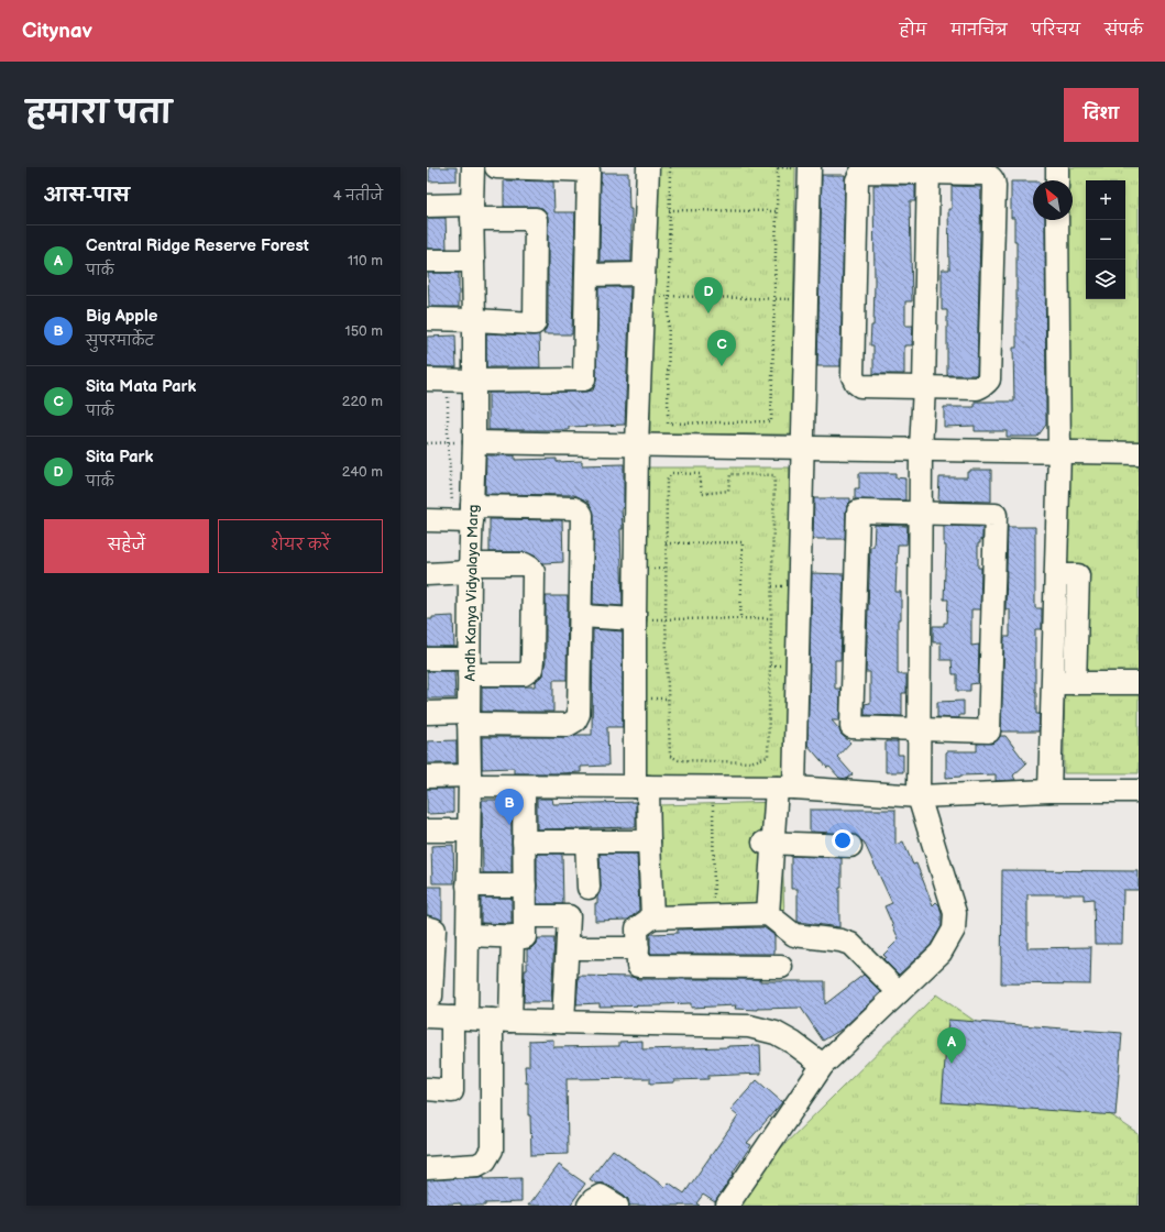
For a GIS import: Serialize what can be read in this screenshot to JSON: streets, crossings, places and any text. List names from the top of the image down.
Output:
{
  "streets": {
    "street": ["Andh Kanya Vidyalaya Marg"]
  },
  "north": "top left",
  "page": {
    "header": "Citynav",
    "nav": [
      "होम",
      "मानचित्र",
      "परिचय",
      "संपर्क"
    ],
    "title": "हमारा पता",
    "buttons": [
      "दिशा",
      ["सहेजें", "शेयर करें"]
    ],
    "heading": ["आस-पास", "4 नतीजे"],
    "map_buttons": ["+", "−"],
    "list": [
      {
        "mark": "A",
        "name": "Central Ridge Reserve Forest",
        "note": "पार्क",
        "value": "110 m"
      },
      {
        "mark": "B",
        "name": "Big Apple",
        "note": "सुपरमार्केट",
        "value": "150 m"
      },
      {
        "mark": "C",
        "name": "Sita Mata Park",
        "note": "पार्क",
        "value": "220 m"
      },
      {
        "mark": "D",
        "name": "Sita Park",
        "note": "पार्क",
        "value": "240 m"
      }
    ],
    "pins": [
      "D",
      "C",
      "B",
      "A"
    ]
  }
}
